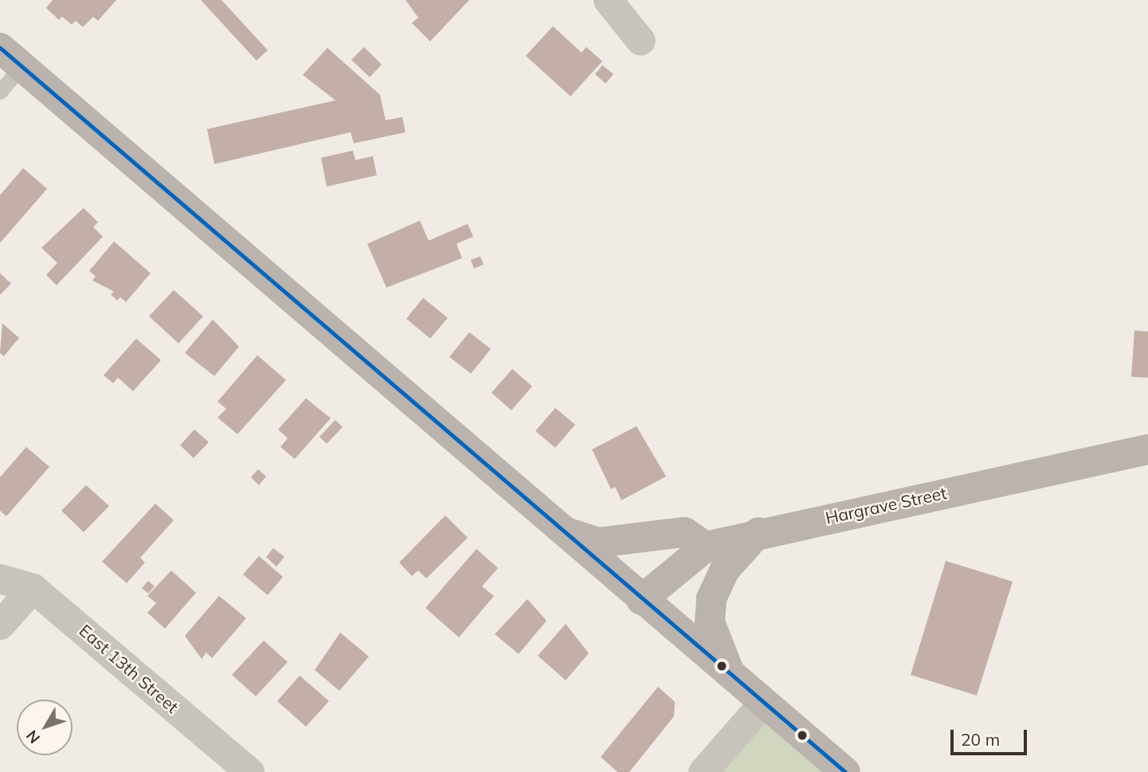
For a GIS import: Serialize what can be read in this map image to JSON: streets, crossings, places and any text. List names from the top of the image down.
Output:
{
  "streets": {
    "street": ["Hargrave Street", "East 13th Street"]
  },
  "scale_bar": "20 m",
  "north": "bottom left"
}
